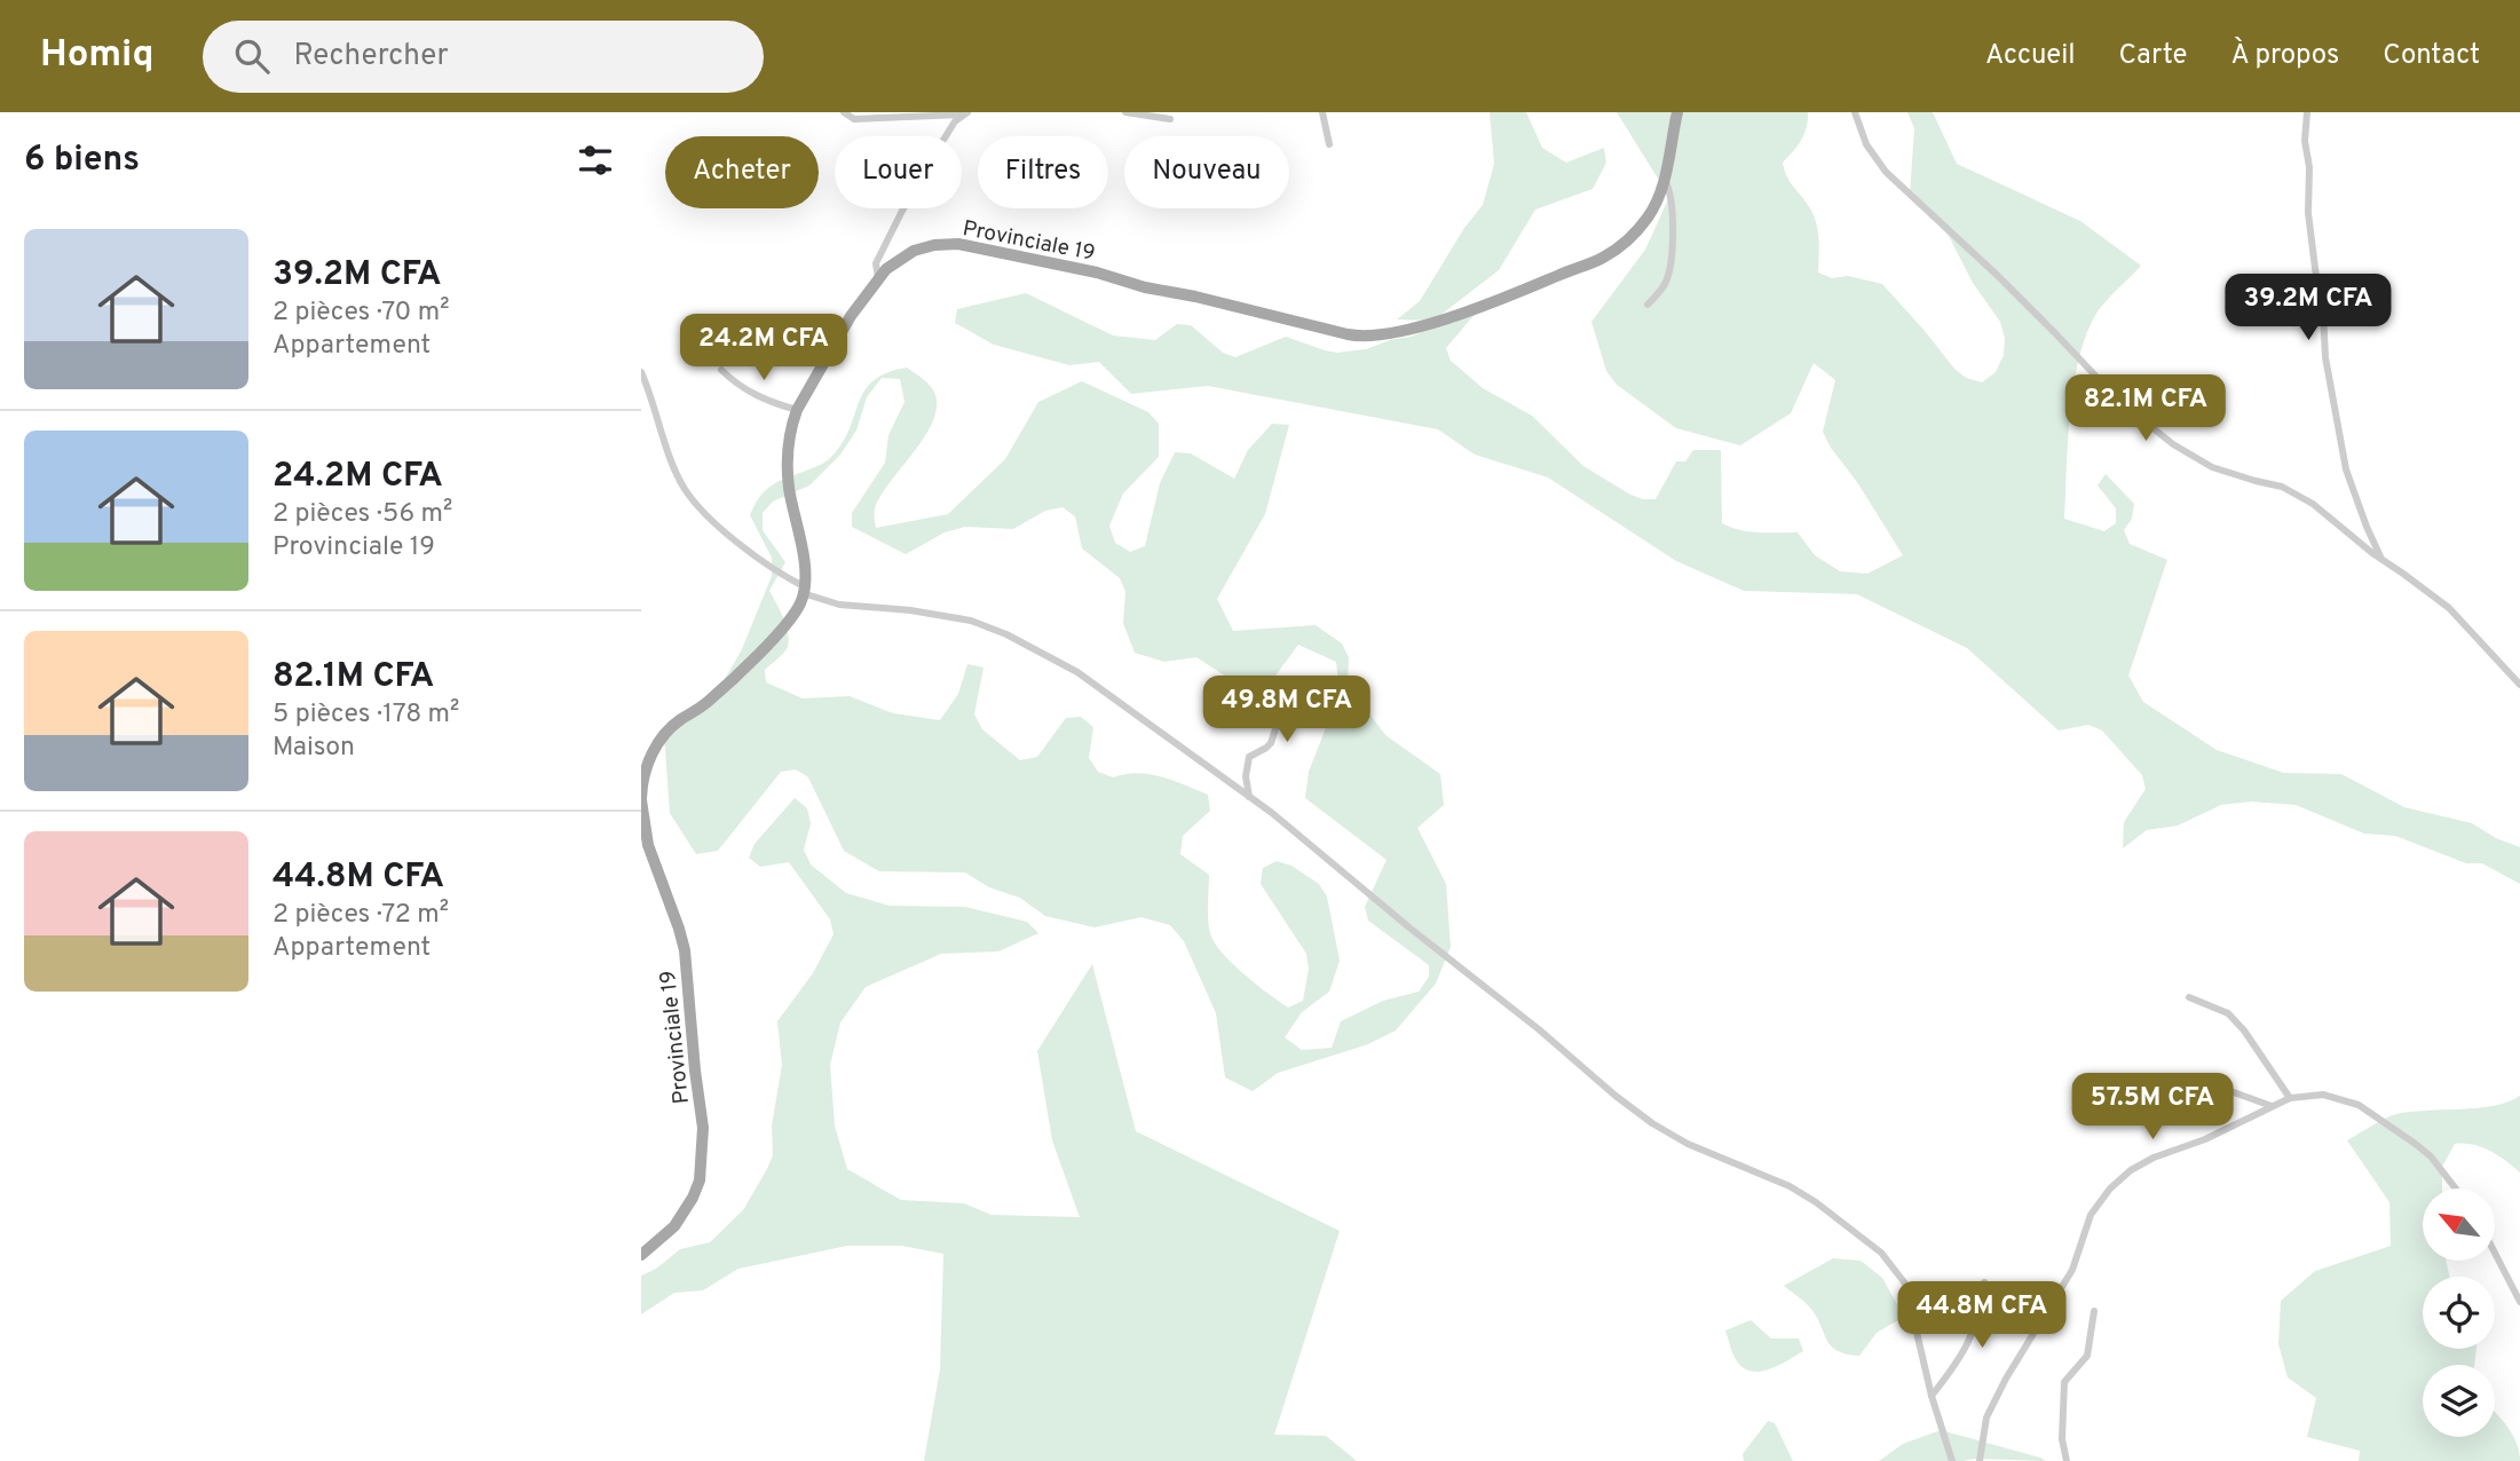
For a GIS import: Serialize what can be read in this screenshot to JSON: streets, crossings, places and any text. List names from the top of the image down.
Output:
{
  "streets": {
    "main road": ["Provinciale 19"]
  },
  "north": "top left",
  "page": {
    "header": "Homiq",
    "search": "Rechercher",
    "nav": [
      "Accueil",
      "Carte",
      "À propos",
      "Contact"
    ],
    "heading": "6 biens",
    "chip": [
      "Acheter",
      "Louer",
      "Filtres",
      "Nouveau"
    ],
    "list": [
      {
        "name": "39.2M CFA",
        "note": "2 pièces · 70 m² · Appartement"
      },
      {
        "name": "24.2M CFA",
        "note": "2 pièces · 56 m² · Provinciale 19"
      },
      {
        "name": "82.1M CFA",
        "note": "5 pièces · 178 m² · Maison"
      },
      {
        "name": "44.8M CFA",
        "note": "2 pièces · 72 m² · Appartement"
      }
    ],
    "price": [
      "39.2M CFA",
      "24.2M CFA",
      "82.1M CFA",
      "49.8M CFA",
      "57.5M CFA",
      "44.8M CFA"
    ]
  }
}
